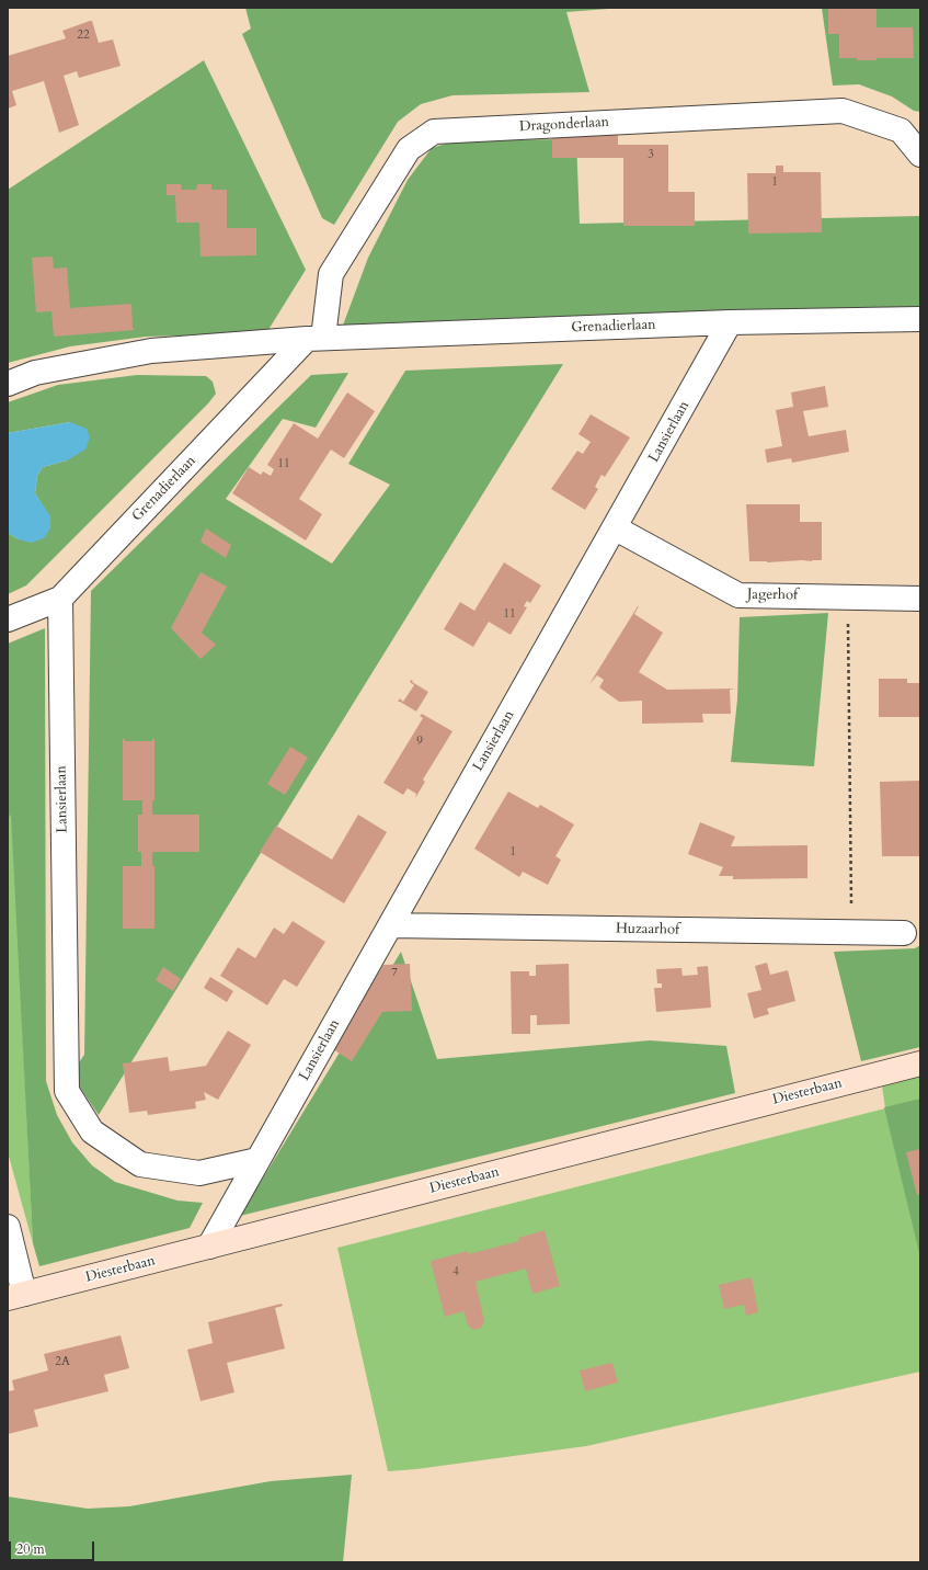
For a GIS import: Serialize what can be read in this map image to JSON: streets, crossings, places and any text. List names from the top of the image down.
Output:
{
  "streets": {
    "street": [
      "Dragonderlaan",
      "Grenadierlaan",
      "Lansierlaan",
      "Jagerhof",
      "Huzaarhof",
      "Diesterbaan"
    ]
  },
  "crossings": [
    ["Dragonderlaan", "Grenadierlaan"],
    ["Grenadierlaan", "Lansierlaan"],
    ["Lansierlaan", "Jagerhof"],
    ["Lansierlaan", "Huzaarhof"],
    ["Lansierlaan", "Diesterbaan"]
  ],
  "house_numbers": [
    "22",
    "3",
    "1",
    "11",
    "11",
    "9",
    "1",
    "7",
    "4",
    "2A"
  ],
  "scale_bar": "20 m"
}
